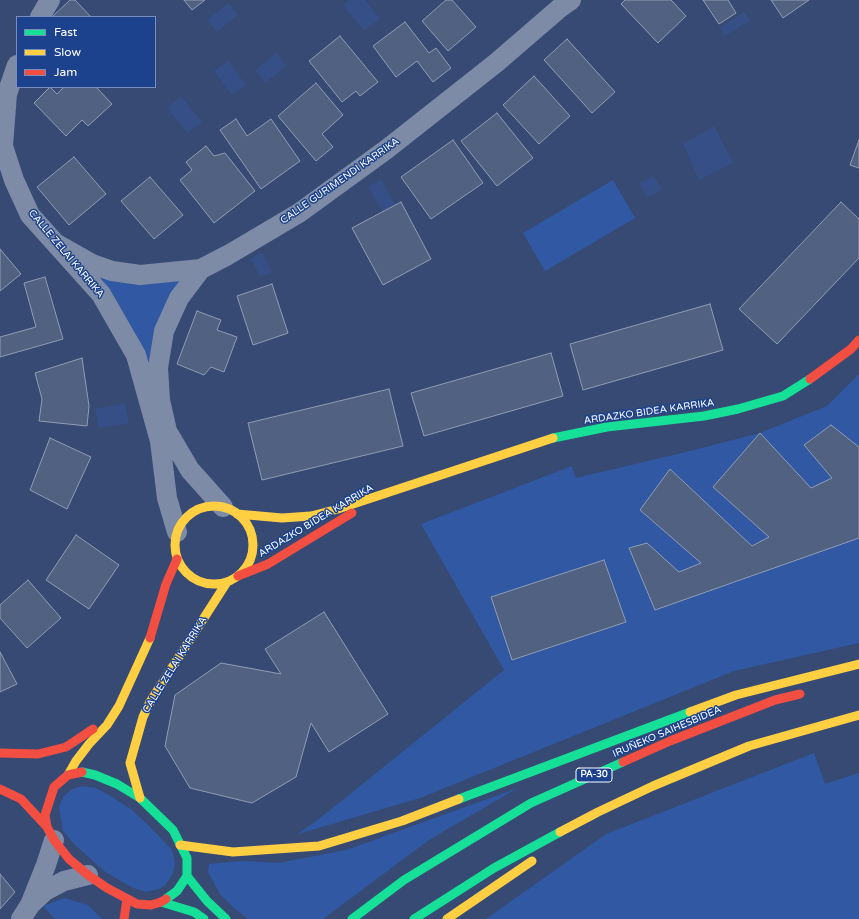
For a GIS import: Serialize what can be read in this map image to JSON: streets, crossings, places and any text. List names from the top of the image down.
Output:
{
  "streets": {
    "main road": [
      "CALLE ZELAI KARRIKA",
      "ARDAZKO BIDEA KARRIKA",
      "IRUÑEKO SAIHESBIDEA",
      "PA-30"
    ],
    "street": ["CALLE GURIMENDI KARRIKA"]
  },
  "crossings": [
    ["CALLE GURIMENDI KARRIKA", "CALLE ZELAI KARRIKA"],
    ["CALLE ZELAI KARRIKA", "ARDAZKO BIDEA KARRIKA"]
  ],
  "legend": ["Fast", "Slow", "Jam"]
}
